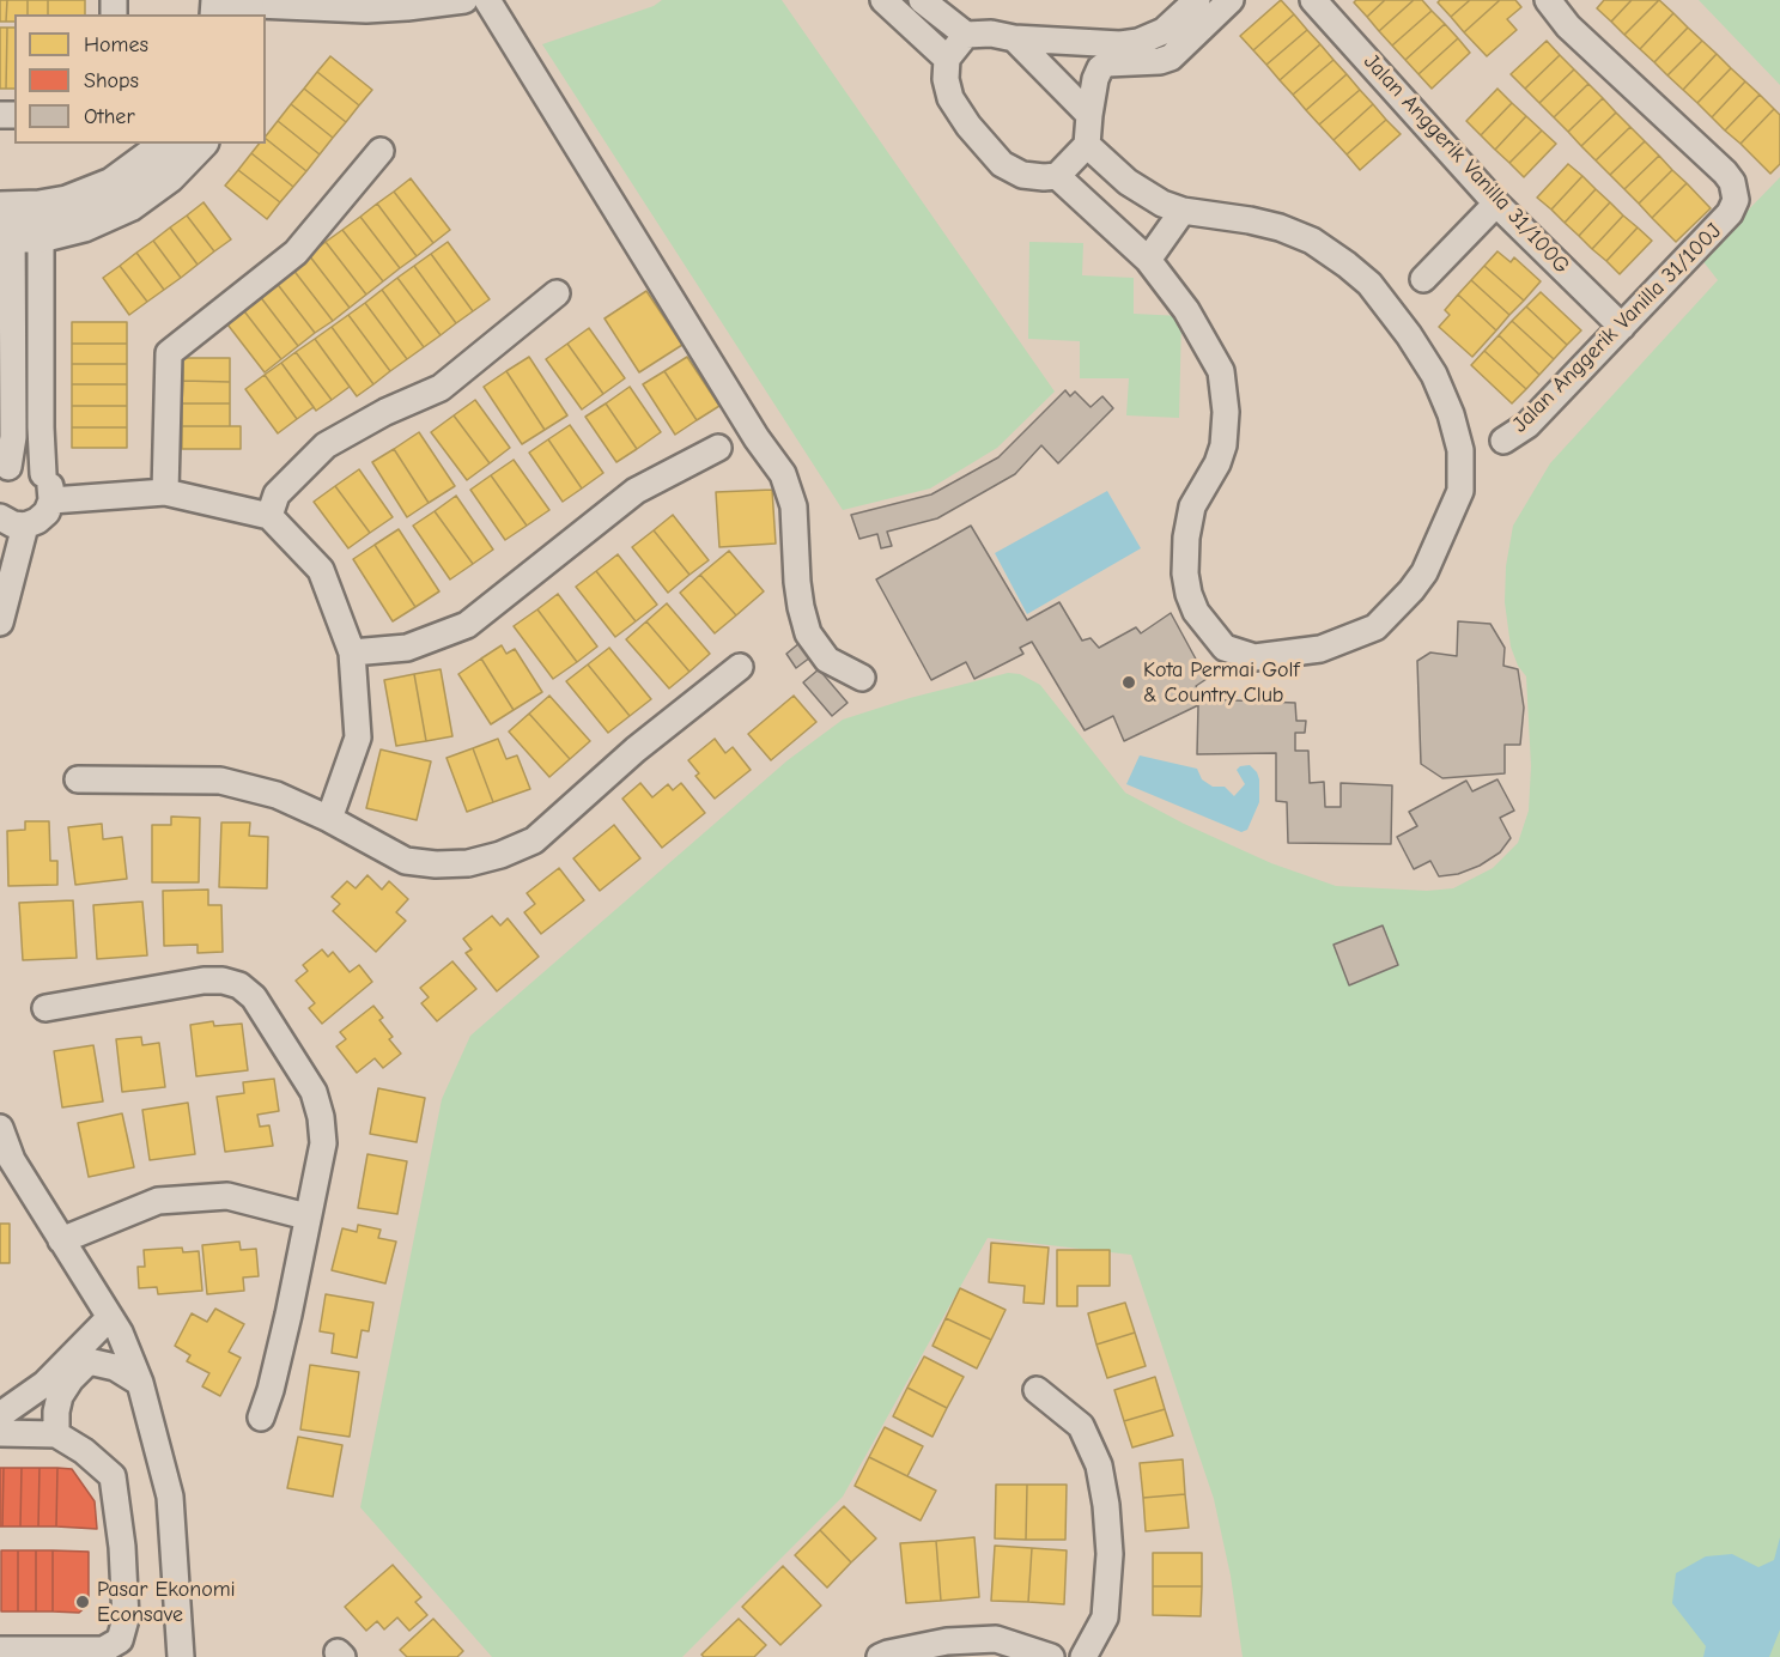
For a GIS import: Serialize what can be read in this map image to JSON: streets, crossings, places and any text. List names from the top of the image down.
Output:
{
  "streets": {
    "street": ["Jalan Anggerik Vanilla 31/100G", "Jalan Anggerik Vanilla 31/100J"]
  },
  "crossings": [
    ["Jalan Anggerik Vanilla 31/100G", "Jalan Anggerik Vanilla 31/100J"]
  ],
  "places": ["Kota Permai Golf & Country Club", "Pasar Ekonomi Econsave"],
  "legend": ["Homes", "Shops", "Other"]
}
